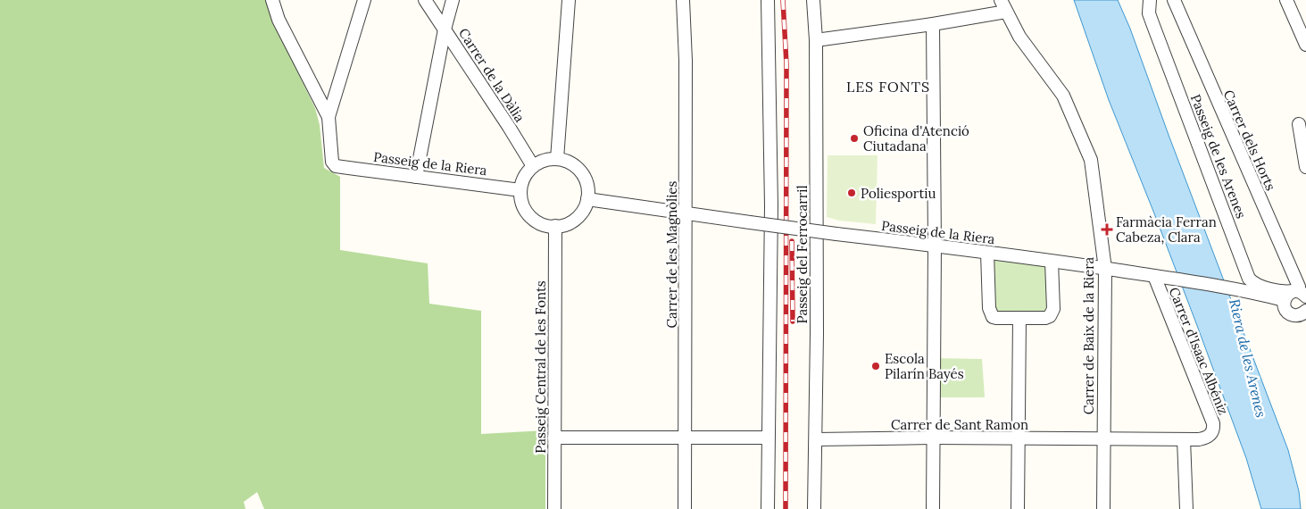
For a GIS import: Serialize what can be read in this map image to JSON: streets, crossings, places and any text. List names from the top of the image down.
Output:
{
  "streets": {
    "street": [
      "Carrer de la Dàlia",
      "Carrer dels Horts",
      "Passeig de les Arenes",
      "Passeig de la Riera",
      "Carrer de les Magnòlies",
      "Passeig del Ferrocarril",
      "Carrer de Baix de la Riera",
      "Carrer d'Isaac Albéniz",
      "Passeig Central de les Fonts",
      "Carrer de Sant Ramon"
    ]
  },
  "crossings": [
    ["Carrer de la Dàlia", "Passeig de la Riera"],
    ["Carrer de la Dàlia", "Passeig Central de les Fonts"],
    ["Carrer dels Horts", "Passeig de les Arenes"],
    ["Passeig de la Riera", "Carrer de les Magnòlies"],
    ["Passeig de la Riera", "Carrer de Baix de la Riera"],
    ["Passeig de la Riera", "Carrer d'Isaac Albéniz"],
    ["Passeig de la Riera", "Passeig Central de les Fonts"],
    ["Passeig del Ferrocarril", "Carrer de Sant Ramon"],
    ["Carrer de Baix de la Riera", "Carrer d'Isaac Albéniz"],
    ["Carrer de Baix de la Riera", "Carrer de Sant Ramon"],
    ["Carrer d'Isaac Albéniz", "Carrer de Sant Ramon"]
  ],
  "districts": ["LES FONTS"],
  "water": ["Riera de les Arenes"],
  "places": {
    "other": ["Oficina d'Atenció Ciutadana", "Poliesportiu", "Escola Pilarín Bayés"],
    "health": ["Farmàcia Ferran Cabeza, Clara"]
  }
}
